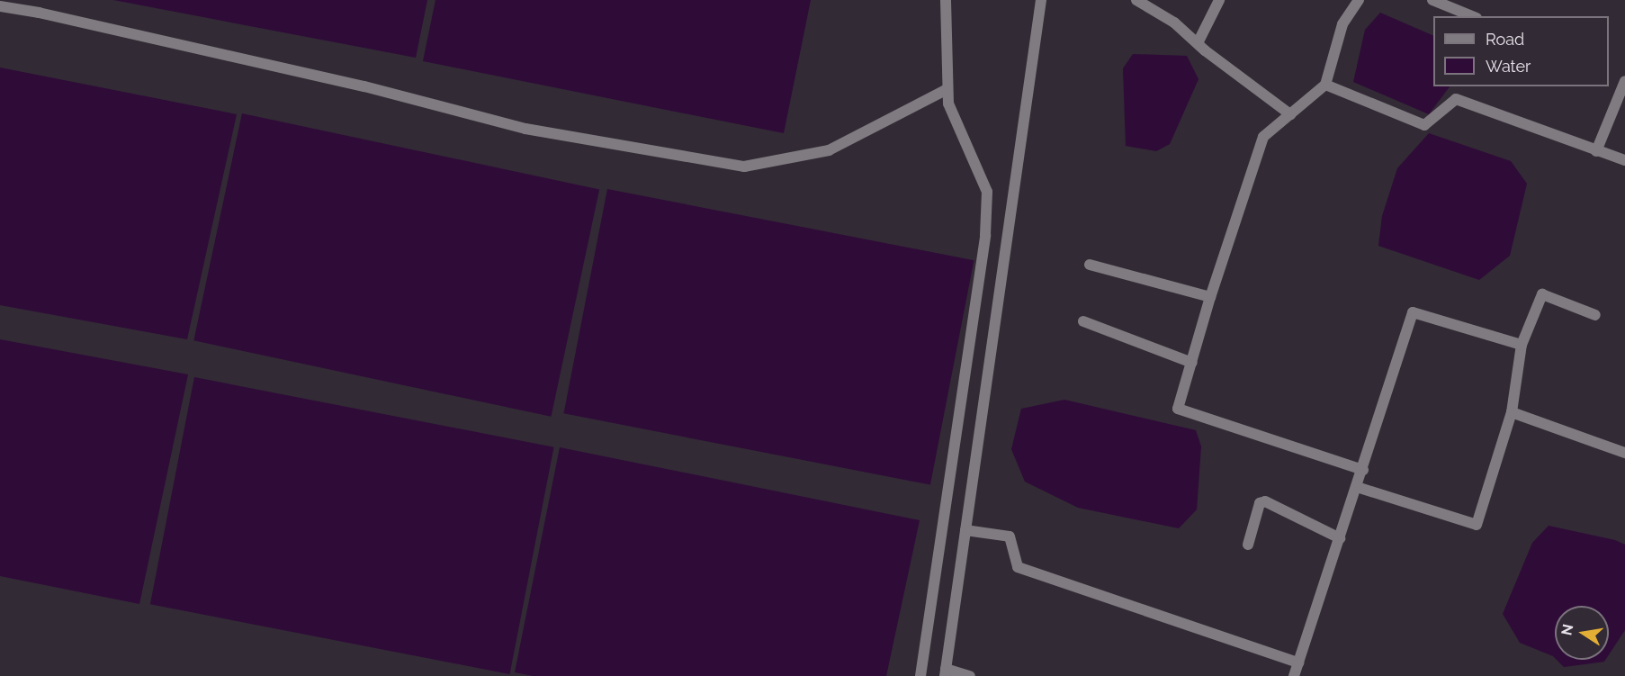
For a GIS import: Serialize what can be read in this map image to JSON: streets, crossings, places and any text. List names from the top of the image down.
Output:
{
  "legend": ["Road", "Water"],
  "north": "left"
}
